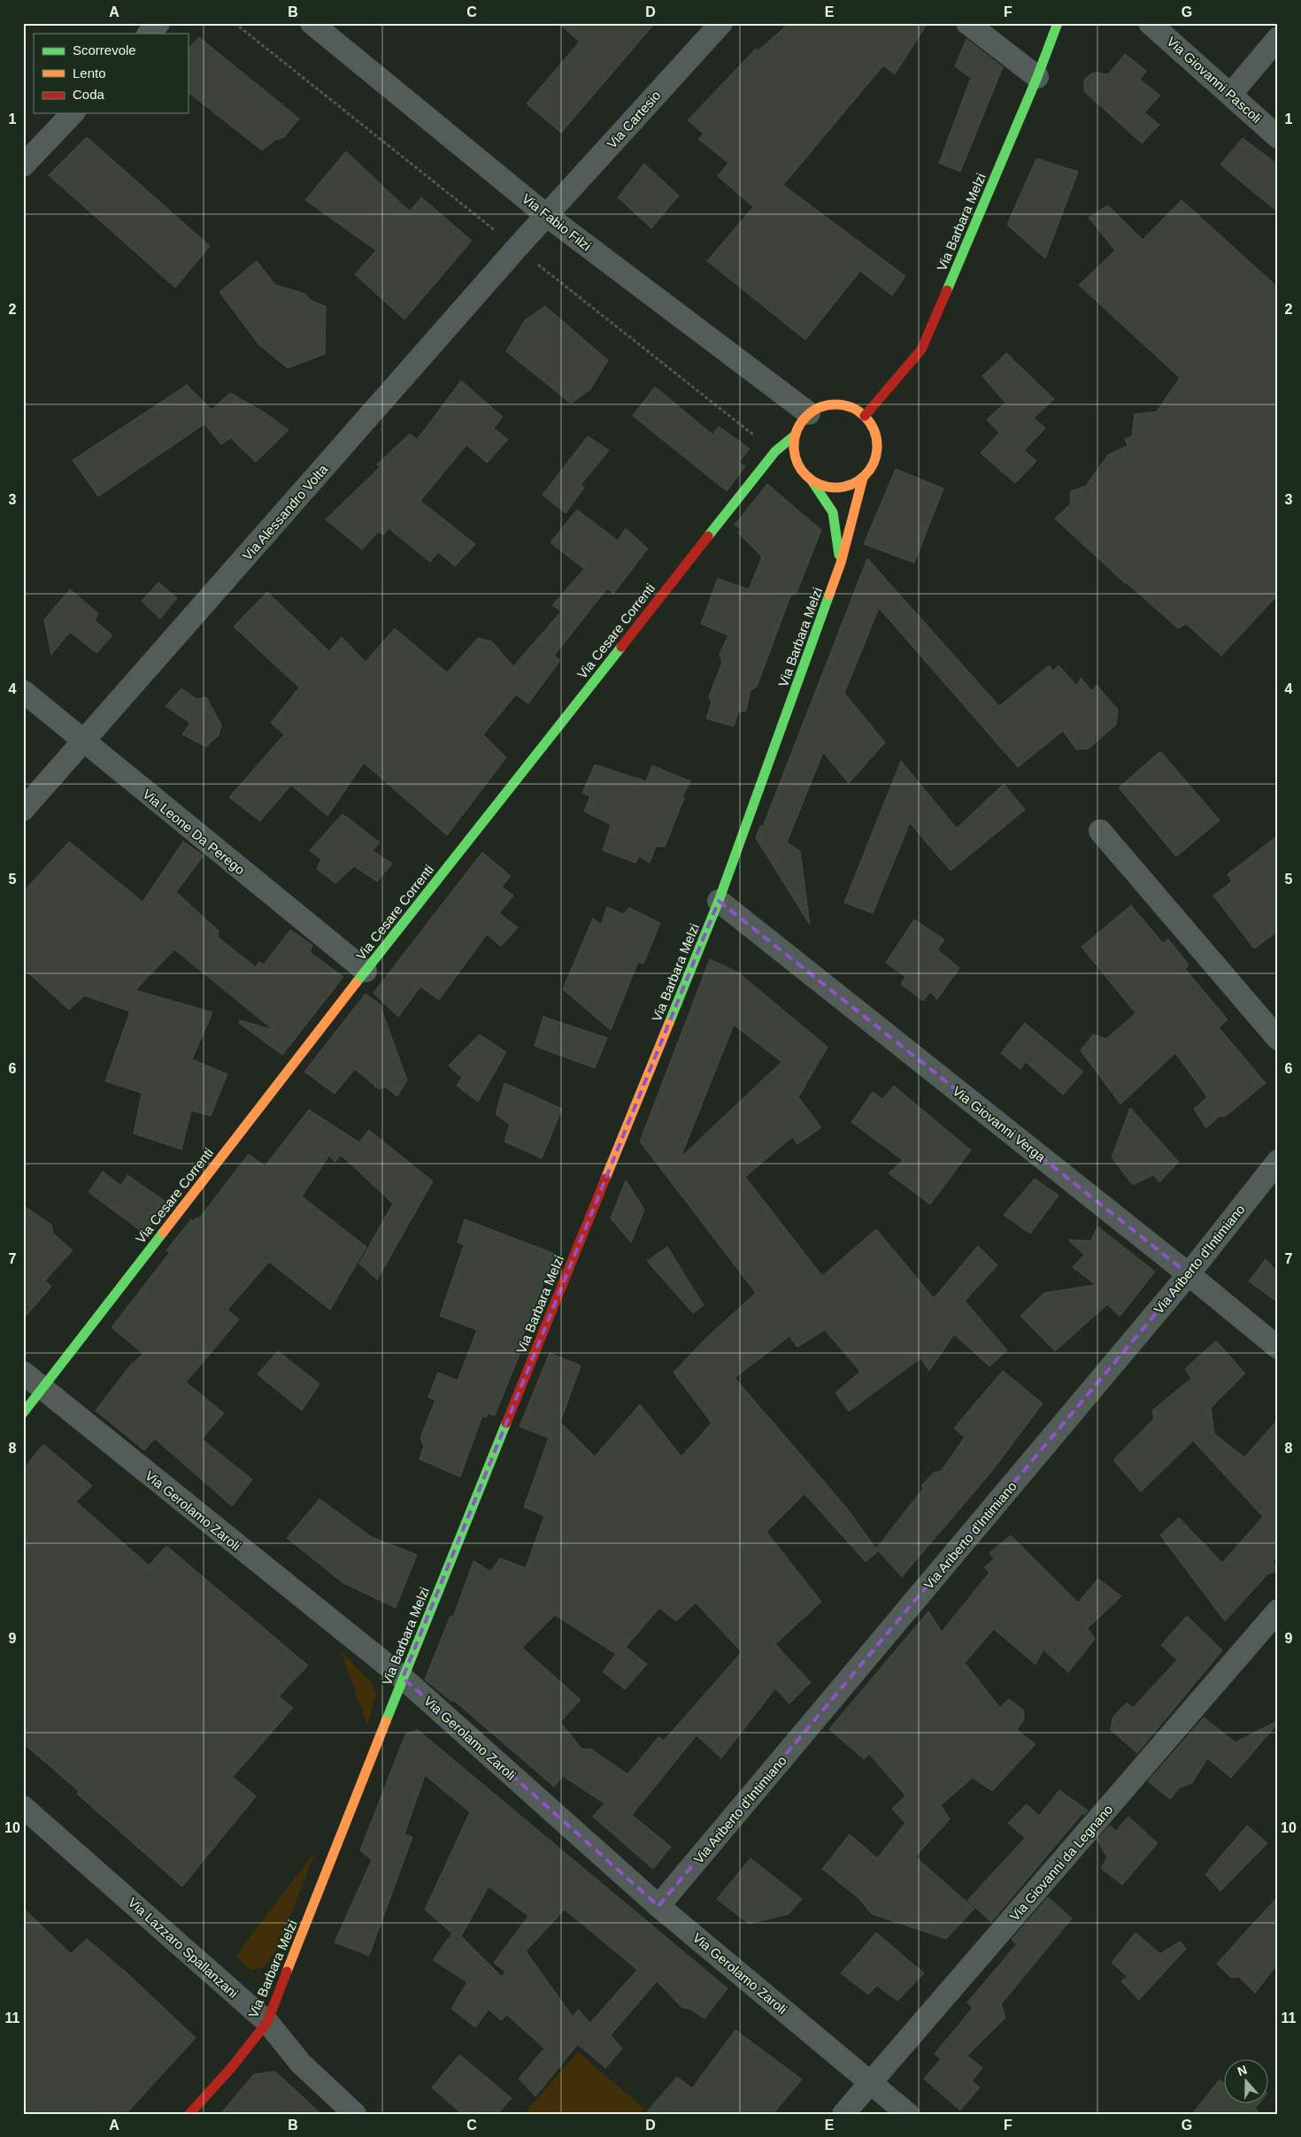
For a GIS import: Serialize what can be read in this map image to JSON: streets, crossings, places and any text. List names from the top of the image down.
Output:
{
  "streets": {
    "street": [
      "Via Giovanni Pascoli",
      "Via Cartesio",
      "Via Fabio Filzi",
      "Via Barbara Melzi",
      "Via Alessandro Volta",
      "Via Cesare Correnti",
      "Via Leone Da Perego",
      "Via Giovanni Verga",
      "Via Ariberto d'Intimiano",
      "Via Gerolamo Zaroli",
      "Via Giovanni da Legnano",
      "Via Lazzaro Spallanzani"
    ]
  },
  "crossings": [
    ["Via Cartesio", "Via Fabio Filzi"],
    ["Via Cartesio", "Via Alessandro Volta"],
    ["Via Fabio Filzi", "Via Barbara Melzi"],
    ["Via Fabio Filzi", "Via Alessandro Volta"],
    ["Via Fabio Filzi", "Via Cesare Correnti"],
    ["Via Barbara Melzi", "Via Cesare Correnti"],
    ["Via Barbara Melzi", "Via Giovanni Verga"],
    ["Via Barbara Melzi", "Via Gerolamo Zaroli"],
    ["Via Barbara Melzi", "Via Lazzaro Spallanzani"],
    ["Via Alessandro Volta", "Via Leone Da Perego"],
    ["Via Cesare Correnti", "Via Leone Da Perego"],
    ["Via Cesare Correnti", "Via Gerolamo Zaroli"],
    ["Via Giovanni Verga", "Via Ariberto d'Intimiano"],
    ["Via Ariberto d'Intimiano", "Via Gerolamo Zaroli"],
    ["Via Gerolamo Zaroli", "Via Giovanni da Legnano"]
  ],
  "legend": ["Scorrevole", "Lento", "Coda"],
  "north": "top",
  "grid": {
    "columns": [
      "A",
      "B",
      "C",
      "D",
      "E",
      "F",
      "G"
    ],
    "rows": [
      "1",
      "2",
      "3",
      "4",
      "5",
      "6",
      "7",
      "8",
      "9",
      "10",
      "11"
    ]
  }
}
